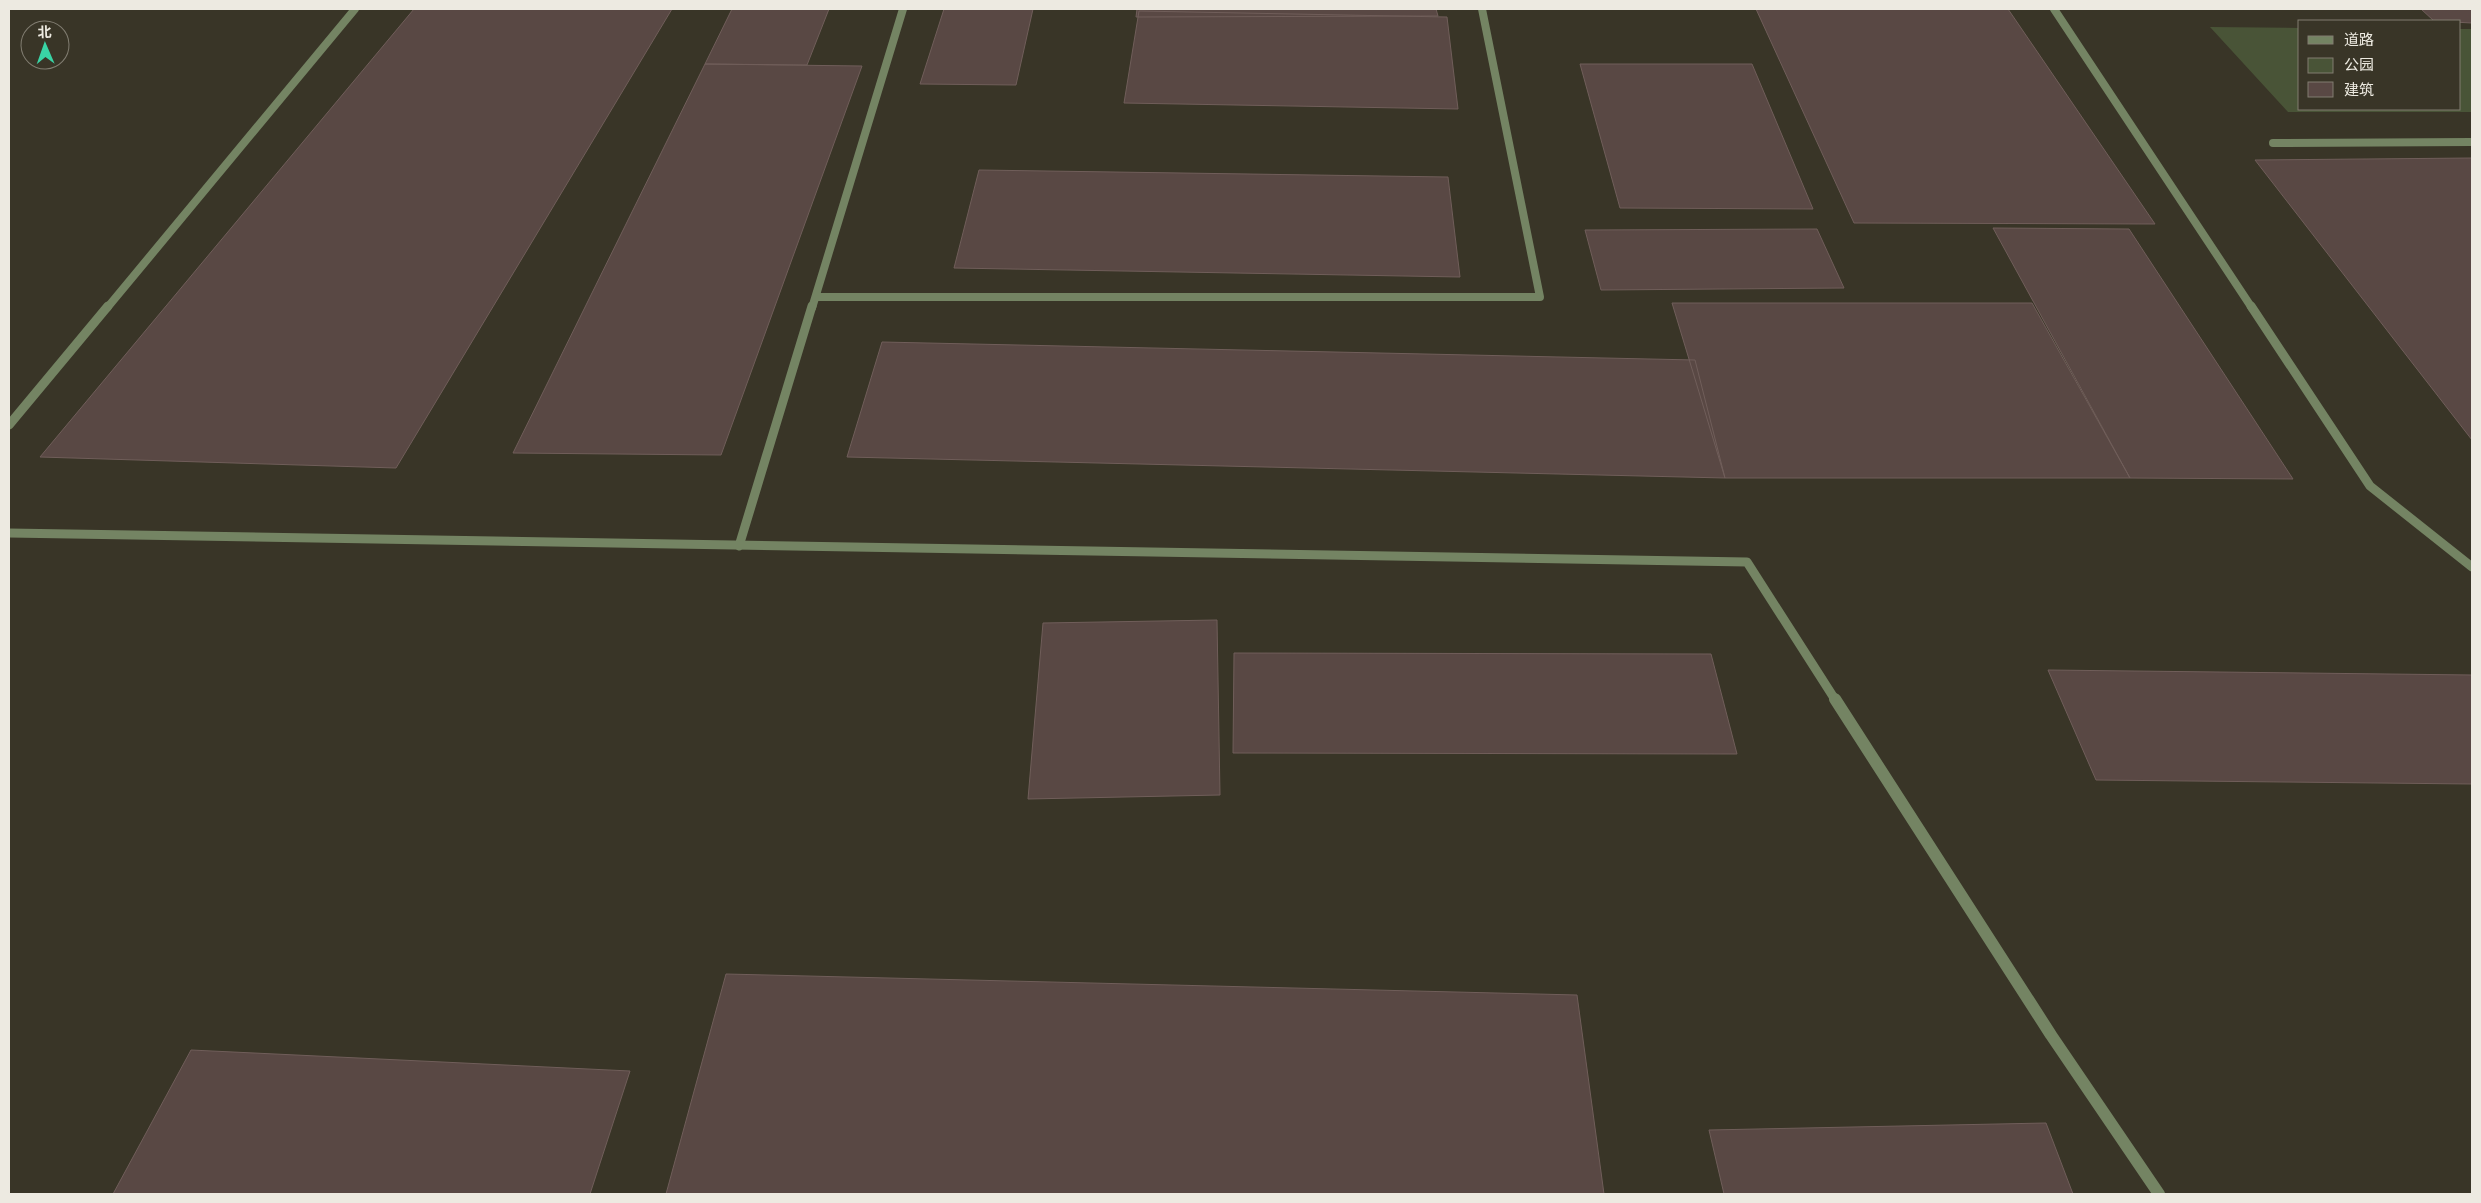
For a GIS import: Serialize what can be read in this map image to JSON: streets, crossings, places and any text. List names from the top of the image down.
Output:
{
  "legend": ["道路", "公园", "建筑"],
  "north": "top"
}
